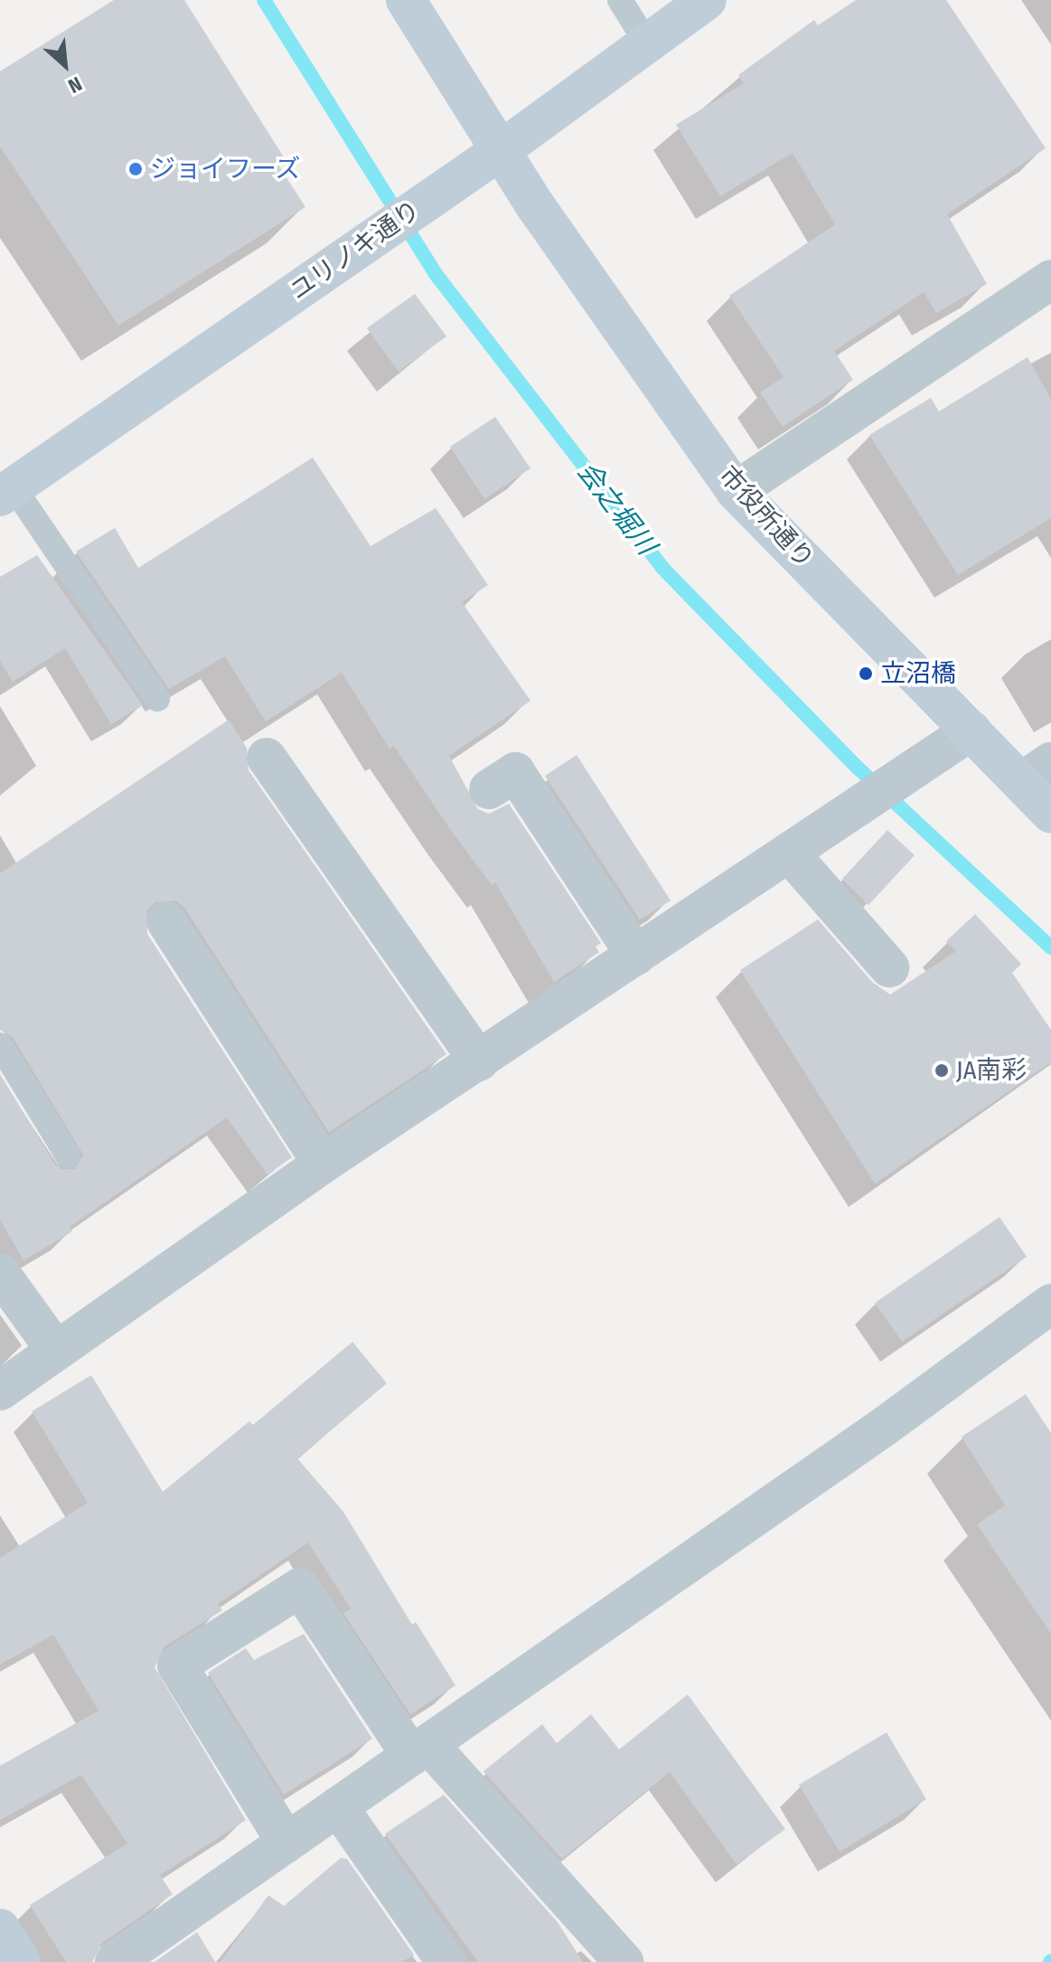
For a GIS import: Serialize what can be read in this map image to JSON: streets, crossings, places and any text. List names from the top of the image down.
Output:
{
  "streets": {
    "street": ["ユリノキ通り", "市役所通り"]
  },
  "crossings": [
    ["ユリノキ通り", "市役所通り"]
  ],
  "water": ["会之堀川"],
  "places": ["ジョイフーズ", "立沼橋", "JA南彩"],
  "north": "bottom right"
}
